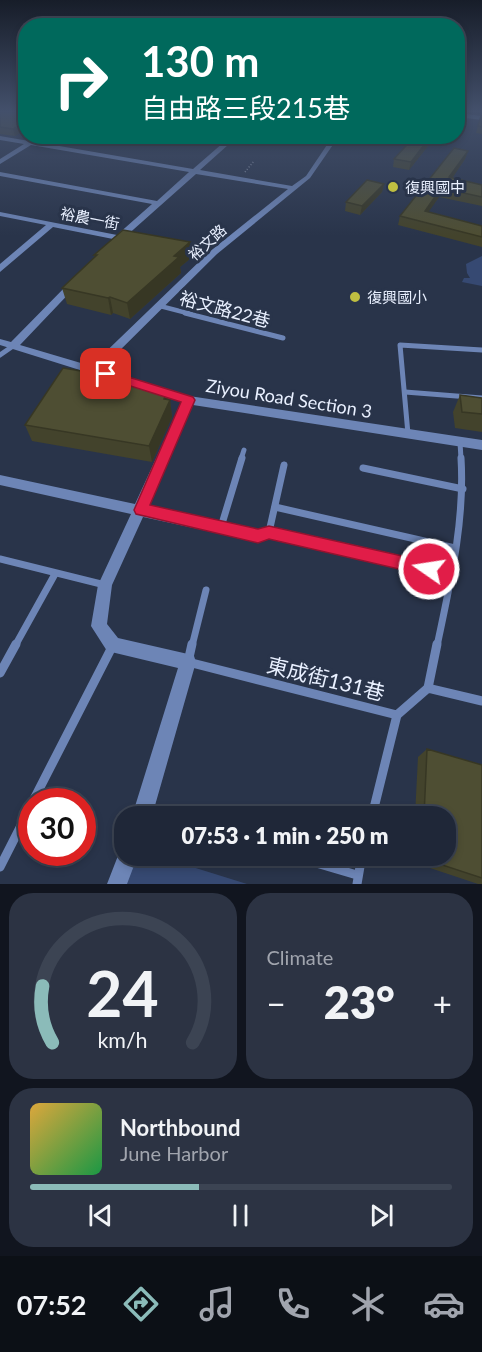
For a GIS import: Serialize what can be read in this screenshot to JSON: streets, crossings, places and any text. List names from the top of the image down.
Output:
{
  "streets": {
    "street": ["裕農一街", "裕文路", "Ziyou Road Section 3"],
    "lane": ["裕文路22巷", "東成街131巷"]
  },
  "crossings": [
    ["裕文路", "裕文路22巷"],
    ["裕文路", "Ziyou Road Section 3"]
  ],
  "places": ["復興國中", "復興國小"],
  "page": {
    "turn": ["130 m", "自由路三段215巷"],
    "limit": "30",
    "trip": "07:53 · 1 min · 250 m",
    "tile": "Climate",
    "heat": ["−", "23°", "+"],
    "song": ["Northbound", "June Harbor"],
    "tabs": "07:52",
    "gauge": ["24", "km/h"]
  }
}
